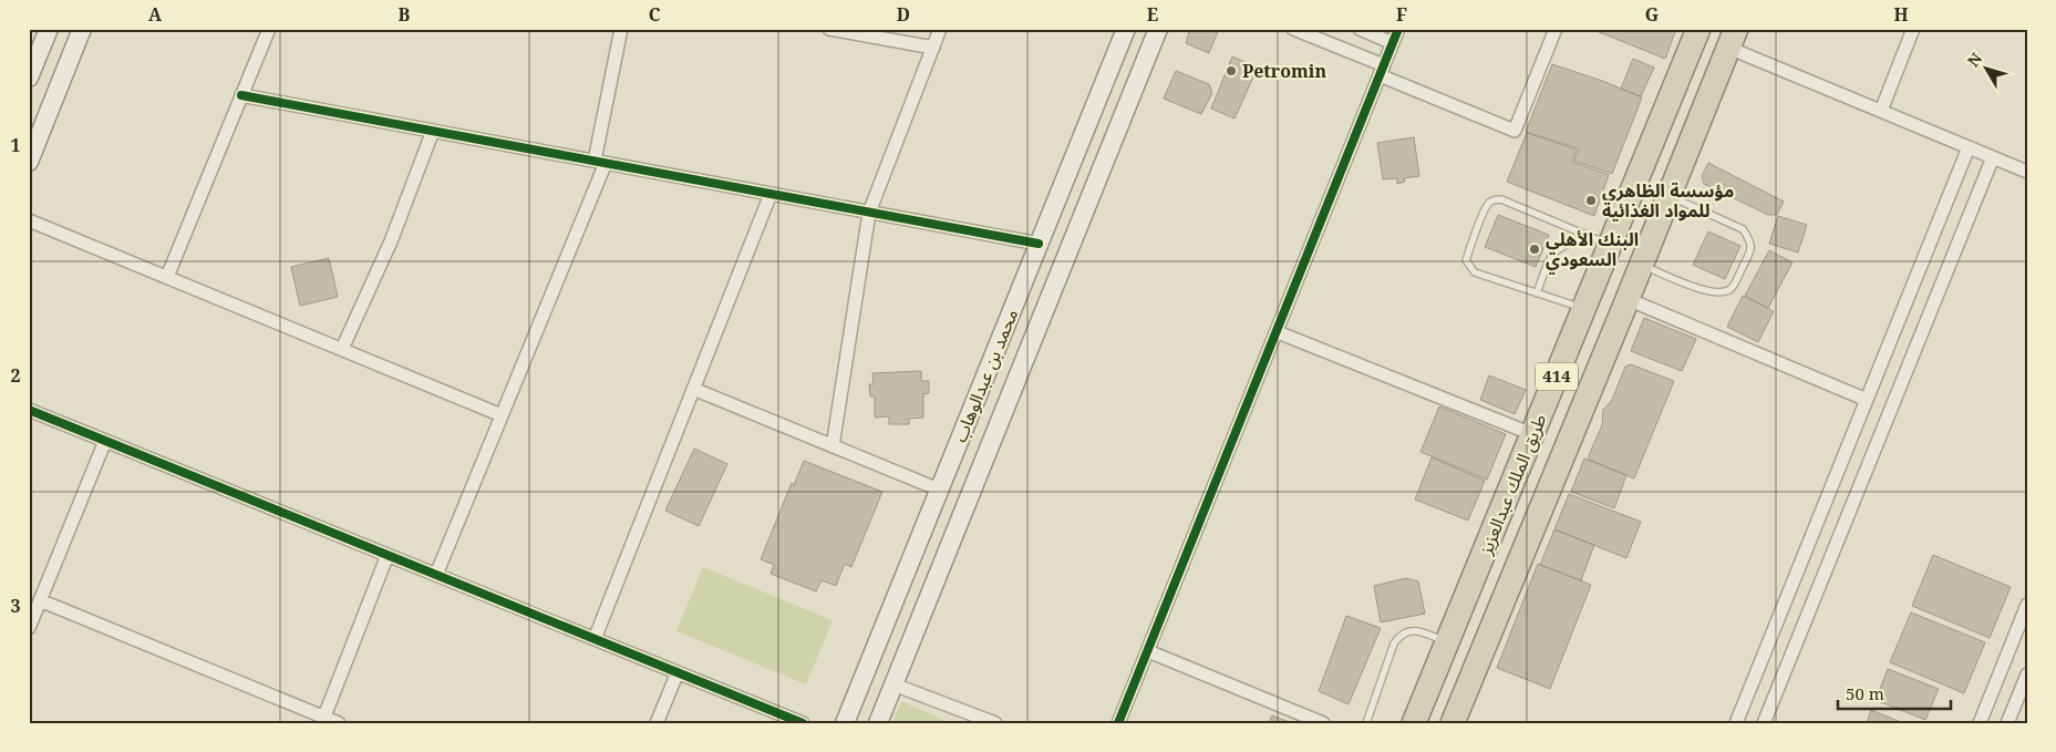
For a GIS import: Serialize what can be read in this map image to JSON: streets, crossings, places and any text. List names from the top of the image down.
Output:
{
  "streets": {
    "highway": ["414", "طريق الملك عبدالعزيز"],
    "street": ["محمد بن عبدالوهاب"]
  },
  "places": ["Petromin", "مؤسسة الظاهري للمواد الغذائية", "البنك الأهلي السعودي"],
  "scale_bar": "50 m",
  "north": "top left",
  "grid": {
    "columns": [
      "A",
      "B",
      "C",
      "D",
      "E",
      "F",
      "G",
      "H"
    ],
    "rows": ["1", "2", "3"]
  }
}
